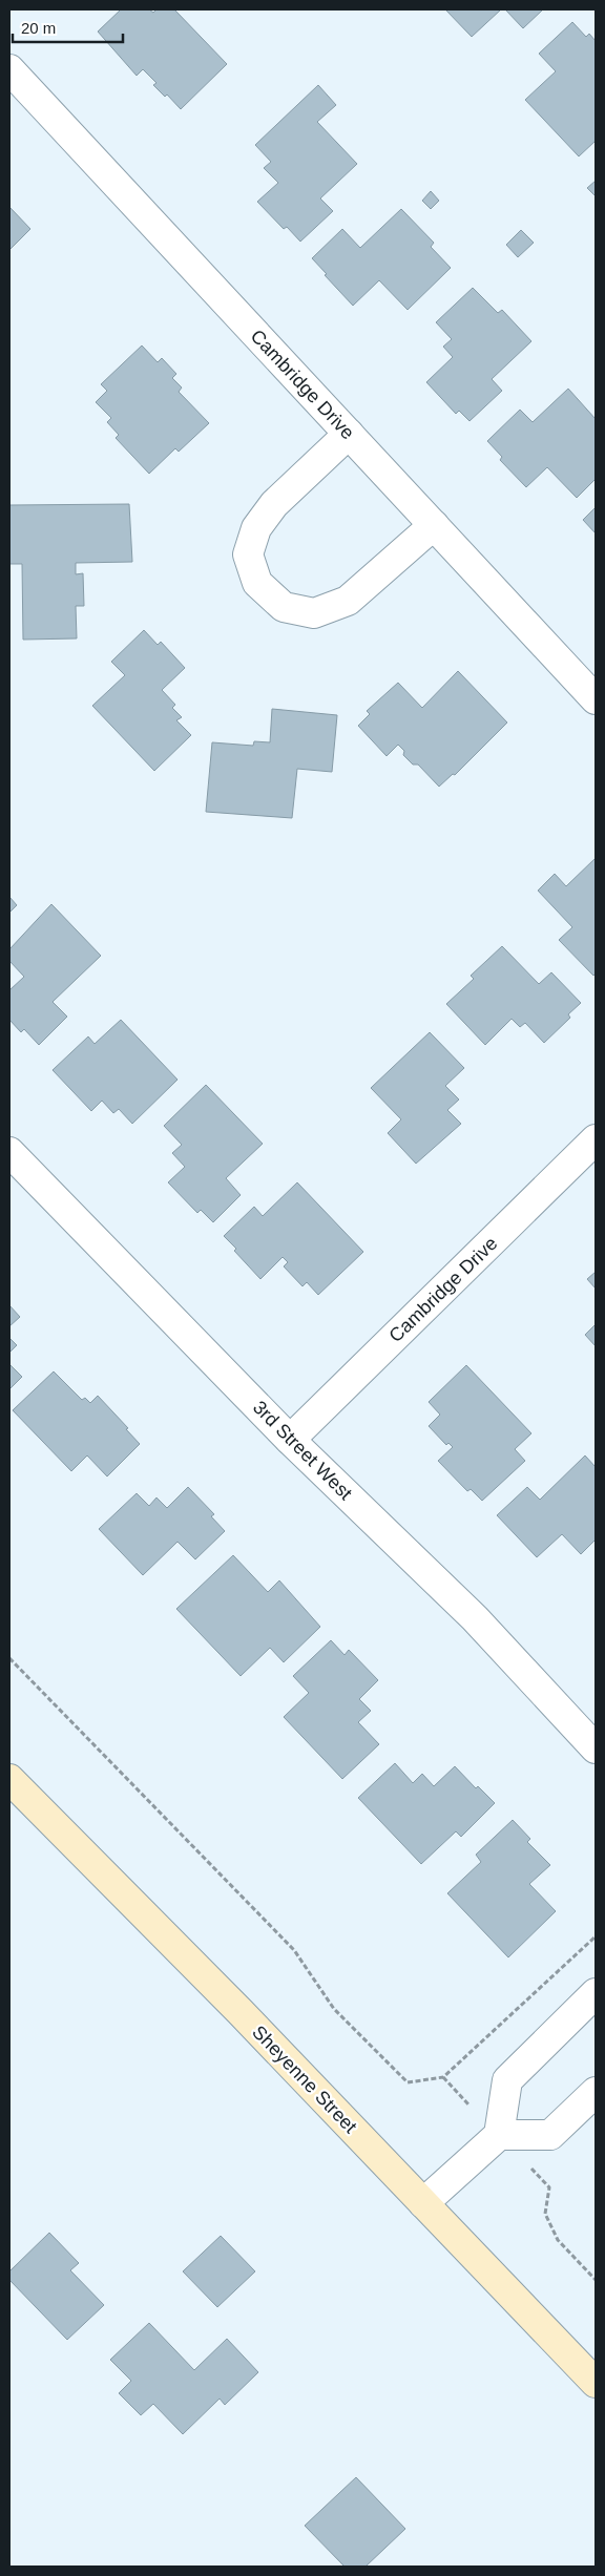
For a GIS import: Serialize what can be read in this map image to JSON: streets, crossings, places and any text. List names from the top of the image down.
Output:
{
  "streets": {
    "main road": ["Sheyenne Street"],
    "street": ["Cambridge Drive", "3rd Street West"]
  },
  "crossings": [
    ["Cambridge Drive", "3rd Street West"]
  ],
  "scale_bar": "20 m"
}
